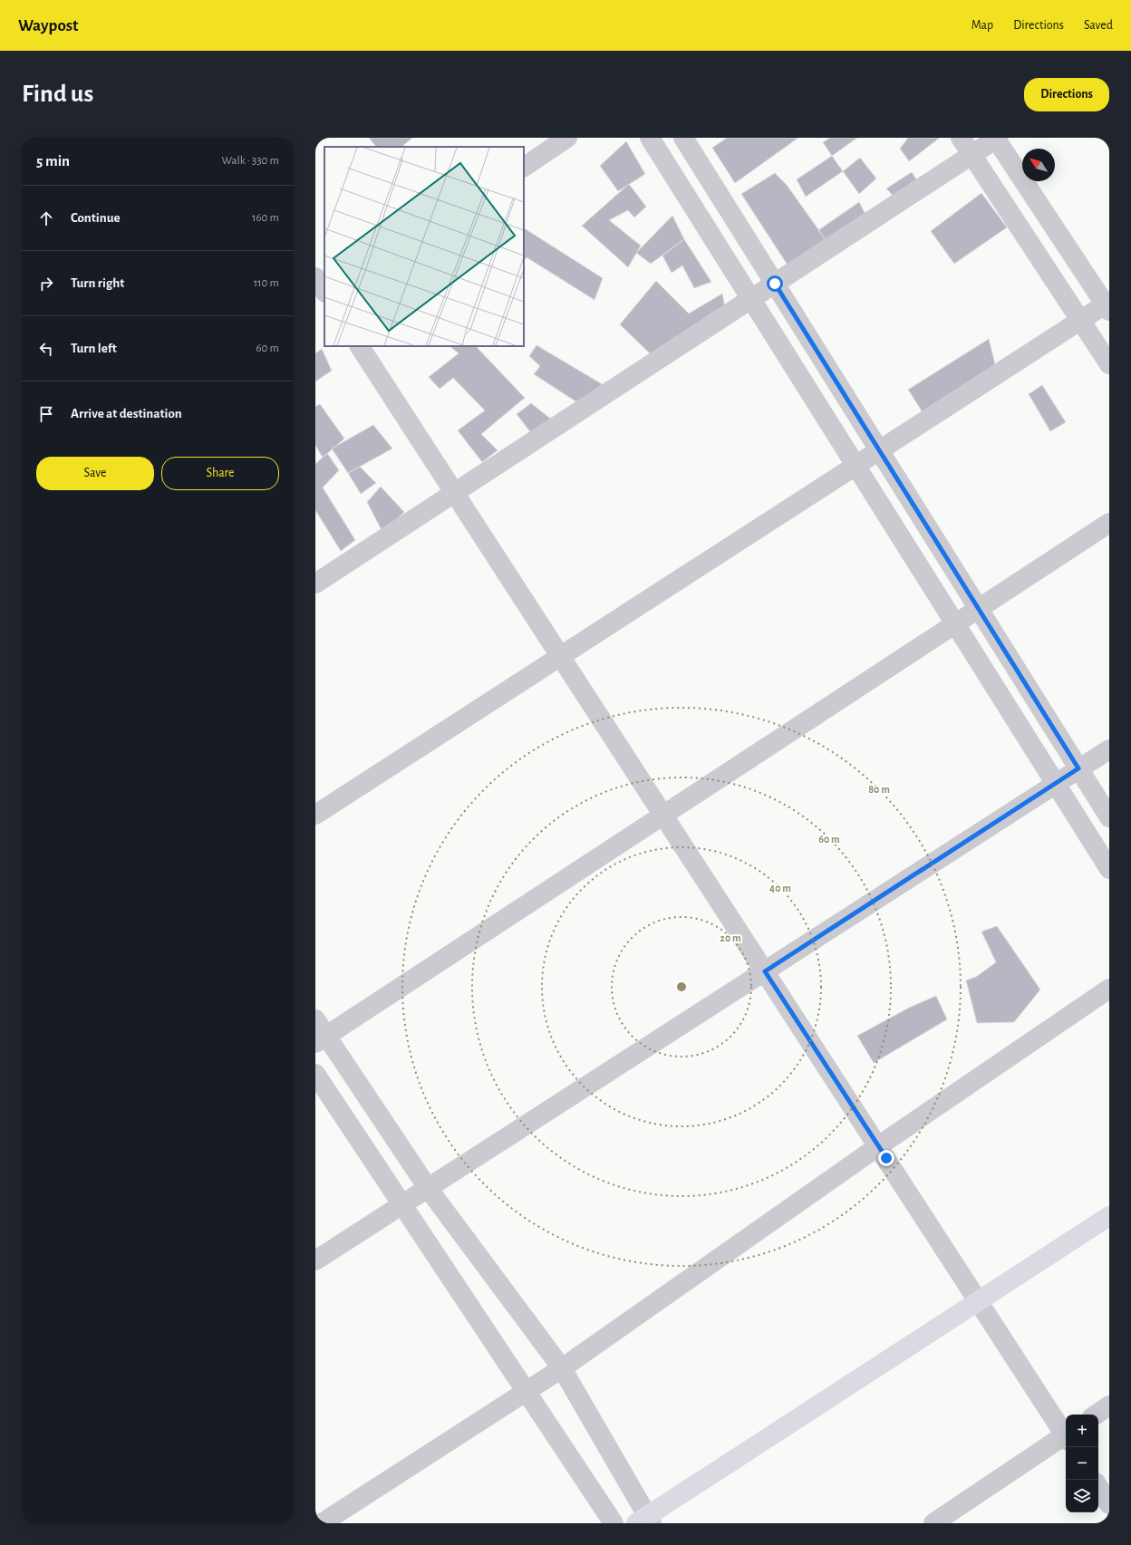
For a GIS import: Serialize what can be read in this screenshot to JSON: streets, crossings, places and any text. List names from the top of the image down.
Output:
{
  "north": "top left",
  "page": {
    "header": "Waypost",
    "nav": ["Map", "Directions", "Saved"],
    "buttons": [
      "Directions",
      ["Save", "Share"]
    ],
    "title": "Find us",
    "heading": ["5 min", "Walk · 330 m"],
    "list": [
      ["Continue", "160 m"],
      ["Turn right", "110 m"],
      ["Turn left", "60 m"],
      "Arrive at destination"
    ],
    "map_buttons": ["+", "−"]
  },
  "rings": [
    "80 m",
    "60 m",
    "40 m",
    "20 m"
  ]
}
